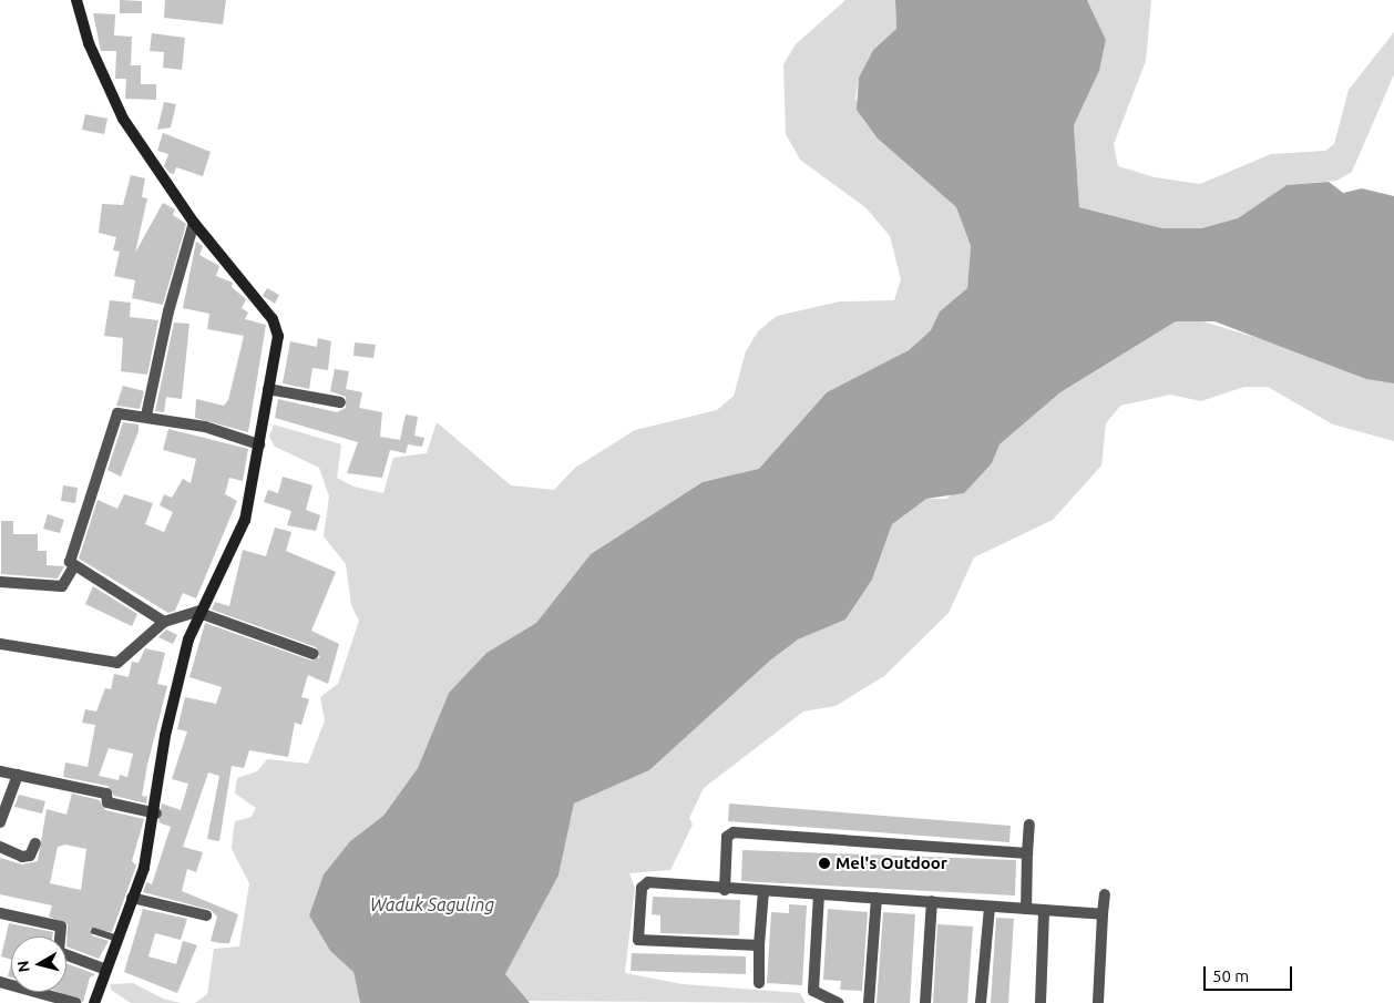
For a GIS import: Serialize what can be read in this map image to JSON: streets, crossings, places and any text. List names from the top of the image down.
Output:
{
  "water": ["Waduk Saguling"],
  "places": ["Mel's Outdoor"],
  "scale_bar": "50 m",
  "north": "left"
}
